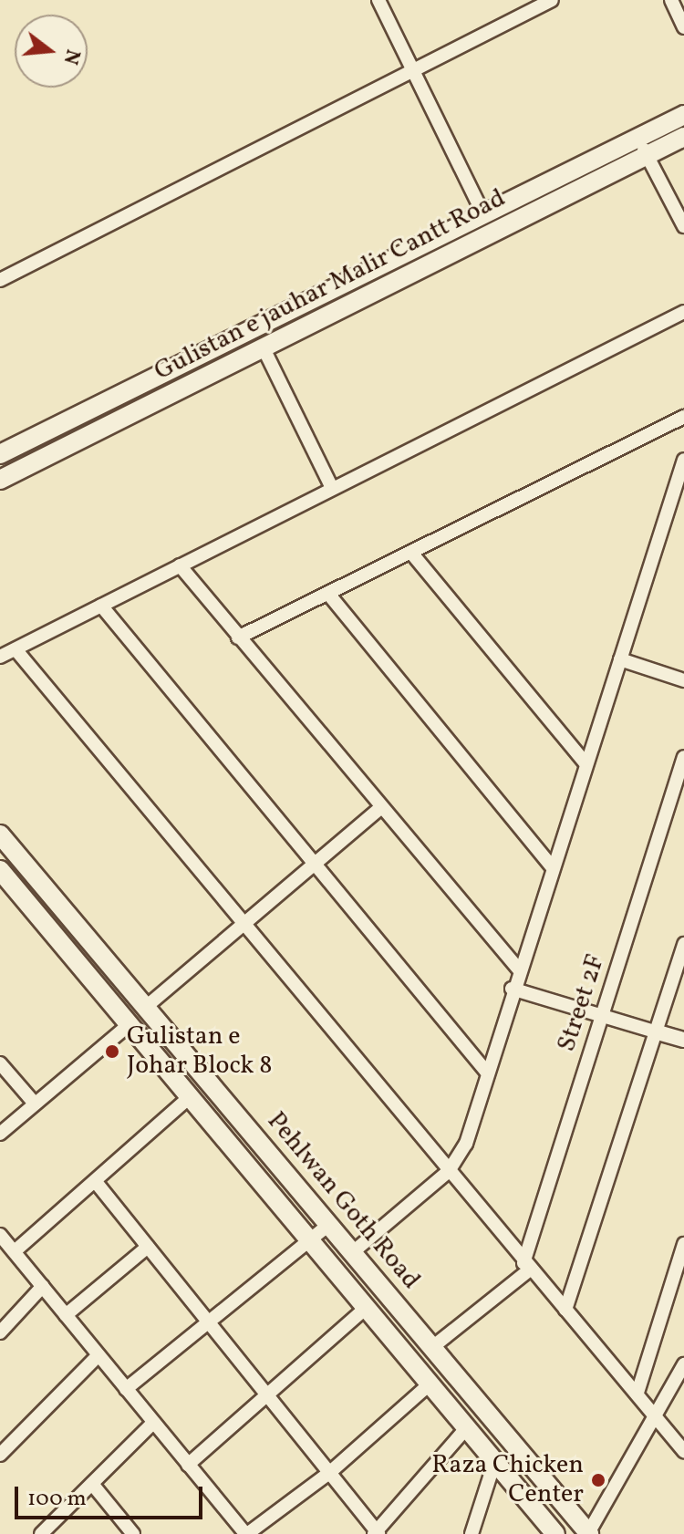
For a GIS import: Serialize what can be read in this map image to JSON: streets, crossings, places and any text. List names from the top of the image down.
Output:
{
  "streets": {
    "main road": ["Gulistan e jauhar Malir Cantt Road", "Pehlwan Goth Road"],
    "street": ["Street 2F"]
  },
  "places": ["Gulistan e Johar Block 8", "Raza Chicken Center"],
  "scale_bar": "100 m",
  "north": "right"
}
